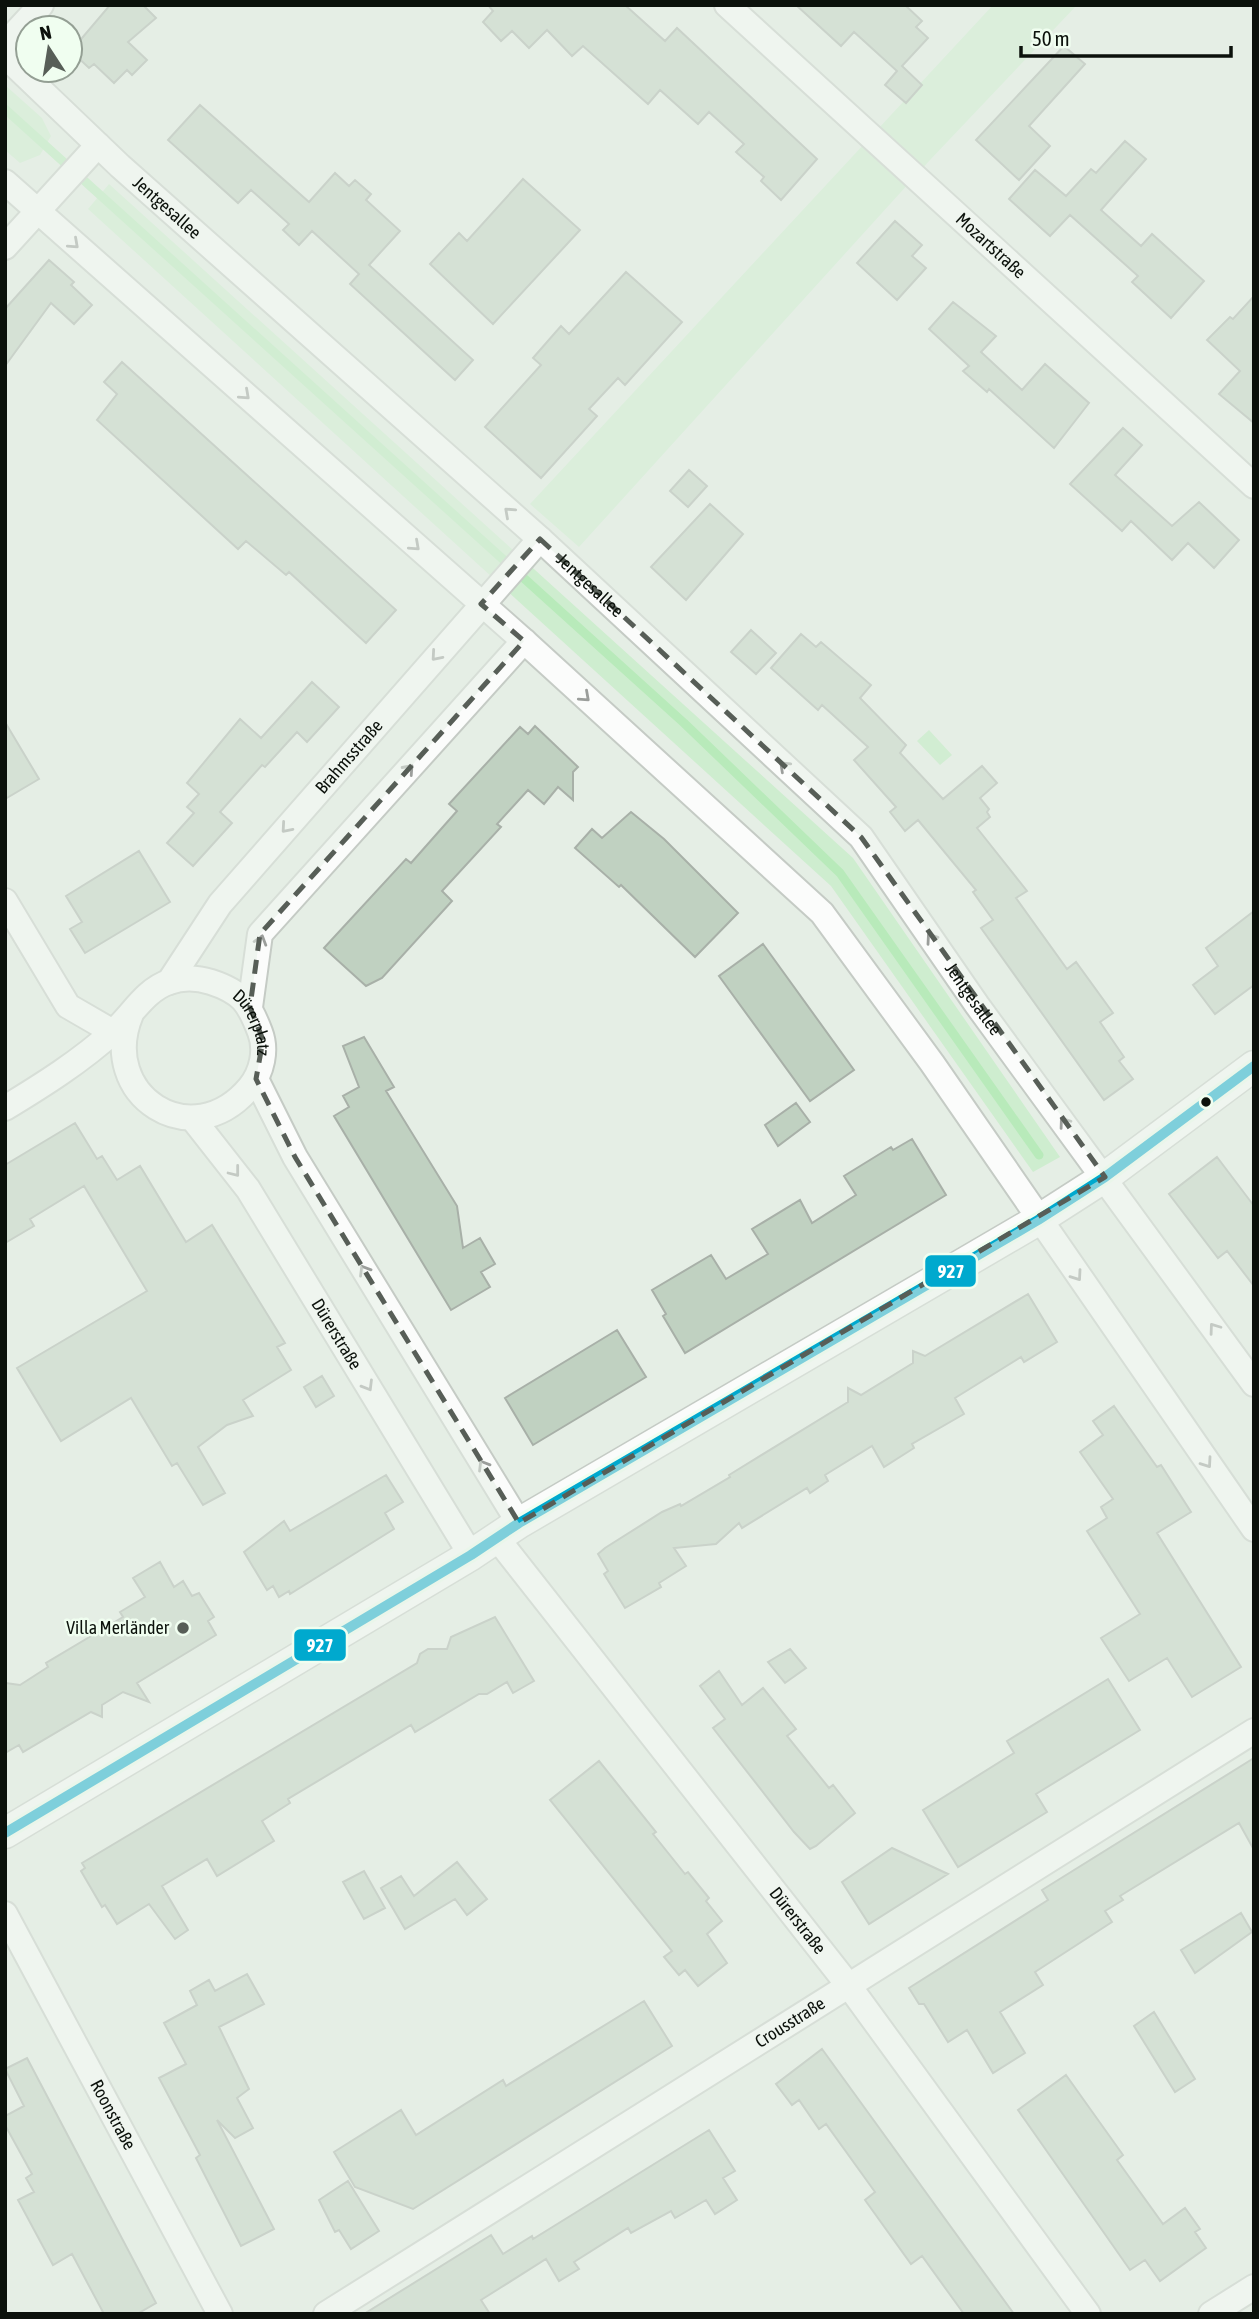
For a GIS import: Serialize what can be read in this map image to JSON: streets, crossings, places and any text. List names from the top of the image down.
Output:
{
  "streets": {
    "street": [
      "Jentgesallee",
      "Mozartstraße",
      "Brahmsstraße",
      "Dürerplatz",
      "Dürerstraße",
      "Crousstraße",
      "Roonstraße"
    ]
  },
  "crossings": [
    ["Jentgesallee", "Brahmsstraße"],
    ["Brahmsstraße", "Dürerplatz"],
    ["Brahmsstraße", "Dürerstraße"],
    ["Dürerplatz", "Dürerstraße"],
    ["Dürerstraße", "Crousstraße"]
  ],
  "places": ["Villa Merländer"],
  "lines": ["transit line 927"],
  "scale_bar": "50 m",
  "north": "top"
}
